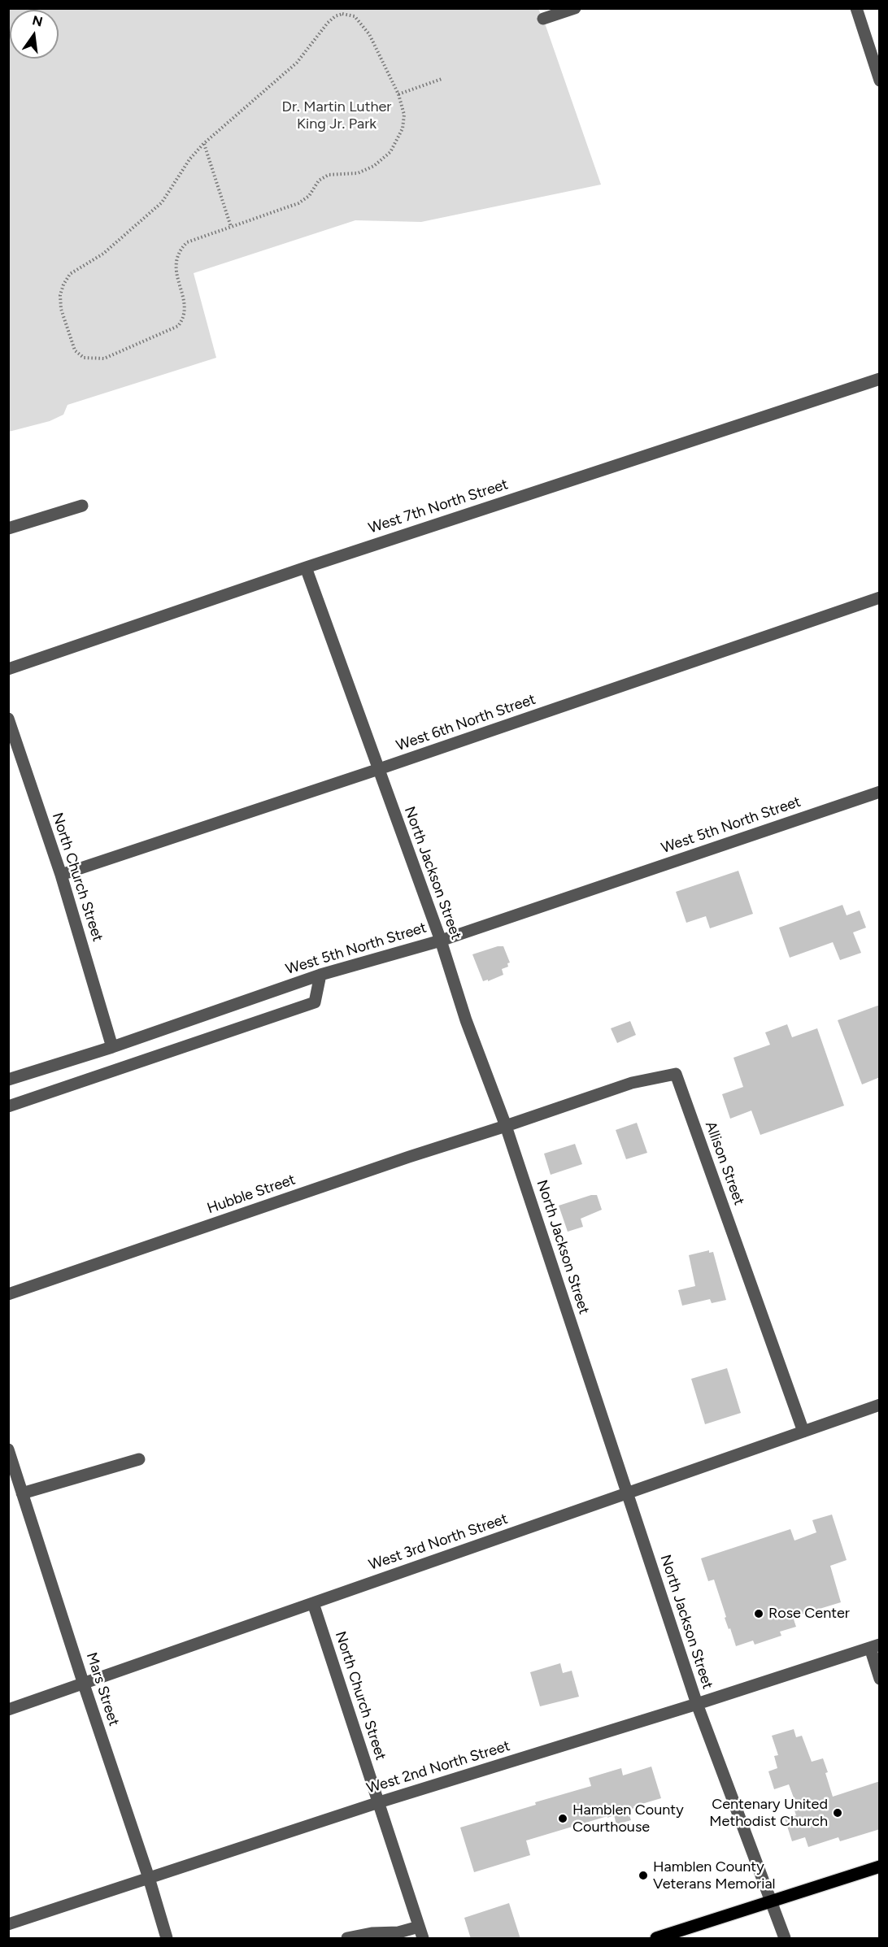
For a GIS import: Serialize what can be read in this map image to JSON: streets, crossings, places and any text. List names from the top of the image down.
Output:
{
  "streets": {
    "street": [
      "West 7th North Street",
      "West 6th North Street",
      "West 5th North Street",
      "North Jackson Street",
      "North Church Street",
      "Allison Street",
      "Hubble Street",
      "West 3rd North Street",
      "Mars Street",
      "West 2nd North Street"
    ]
  },
  "crossings": [
    ["West 7th North Street", "North Jackson Street"],
    ["West 6th North Street", "North Jackson Street"],
    ["West 6th North Street", "North Church Street"],
    ["West 5th North Street", "North Jackson Street"],
    ["West 5th North Street", "North Church Street"],
    ["North Jackson Street", "Allison Street"],
    ["North Jackson Street", "Hubble Street"],
    ["North Jackson Street", "West 3rd North Street"],
    ["North Jackson Street", "West 2nd North Street"],
    ["North Church Street", "West 3rd North Street"],
    ["North Church Street", "West 2nd North Street"],
    ["Allison Street", "Hubble Street"],
    ["Allison Street", "West 3rd North Street"],
    ["West 3rd North Street", "Mars Street"],
    ["Mars Street", "West 2nd North Street"]
  ],
  "parks": ["Dr. Martin Luther King Jr. Park"],
  "places": [
    "Rose Center",
    "Centenary United Methodist Church",
    "Hamblen County Courthouse",
    "Hamblen County Veterans Memorial"
  ],
  "north": "top"
}
